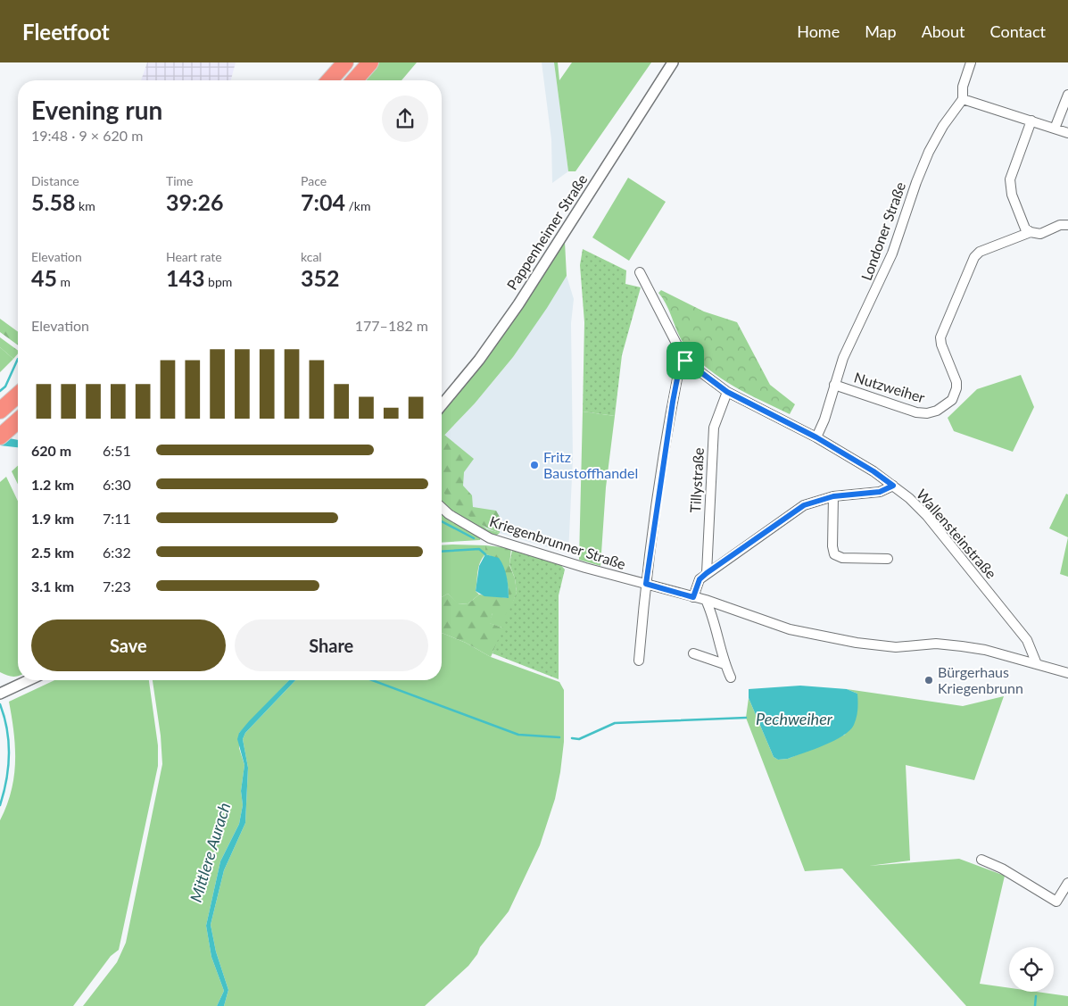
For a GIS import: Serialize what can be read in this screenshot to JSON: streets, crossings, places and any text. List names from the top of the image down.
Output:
{
  "streets": {
    "street": [
      "Londoner Straße",
      "Pappenheimer Straße",
      "Nutzweiher",
      "Tillystraße",
      "Wallensteinstraße",
      "Kriegenbrunner Straße"
    ]
  },
  "crossings": [
    ["Londoner Straße", "Nutzweiher"],
    ["Londoner Straße", "Wallensteinstraße"],
    ["Tillystraße", "Wallensteinstraße"],
    ["Wallensteinstraße", "Kriegenbrunner Straße"]
  ],
  "water": ["Pechweiher", "Mittlere Aurach"],
  "places": ["Fritz Baustoffhandel", "Bürgerhaus Kriegenbrunn"],
  "page": {
    "header": "Fleetfoot",
    "nav": [
      "Home",
      "Map",
      "About",
      "Contact"
    ],
    "heading": ["Evening run", "19:48 · 9 × 620 m"],
    "stats": [
      ["Distance", "5.58 km"],
      ["Time", "39:26"],
      ["Pace", "7:04 /km"],
      ["Elevation", "45 m"],
      ["Heart rate", "143 bpm"],
      ["kcal", "352"]
    ],
    "chart": ["Elevation", "177–182 m"],
    "list": [
      {
        "name": "620 m",
        "note": "6:51"
      },
      {
        "name": "1.2 km",
        "note": "6:30"
      },
      {
        "name": "1.9 km",
        "note": "7:11"
      },
      {
        "name": "2.5 km",
        "note": "6:32"
      },
      {
        "name": "3.1 km",
        "note": "7:23"
      }
    ],
    "buttons": ["Save", "Share"]
  }
}
